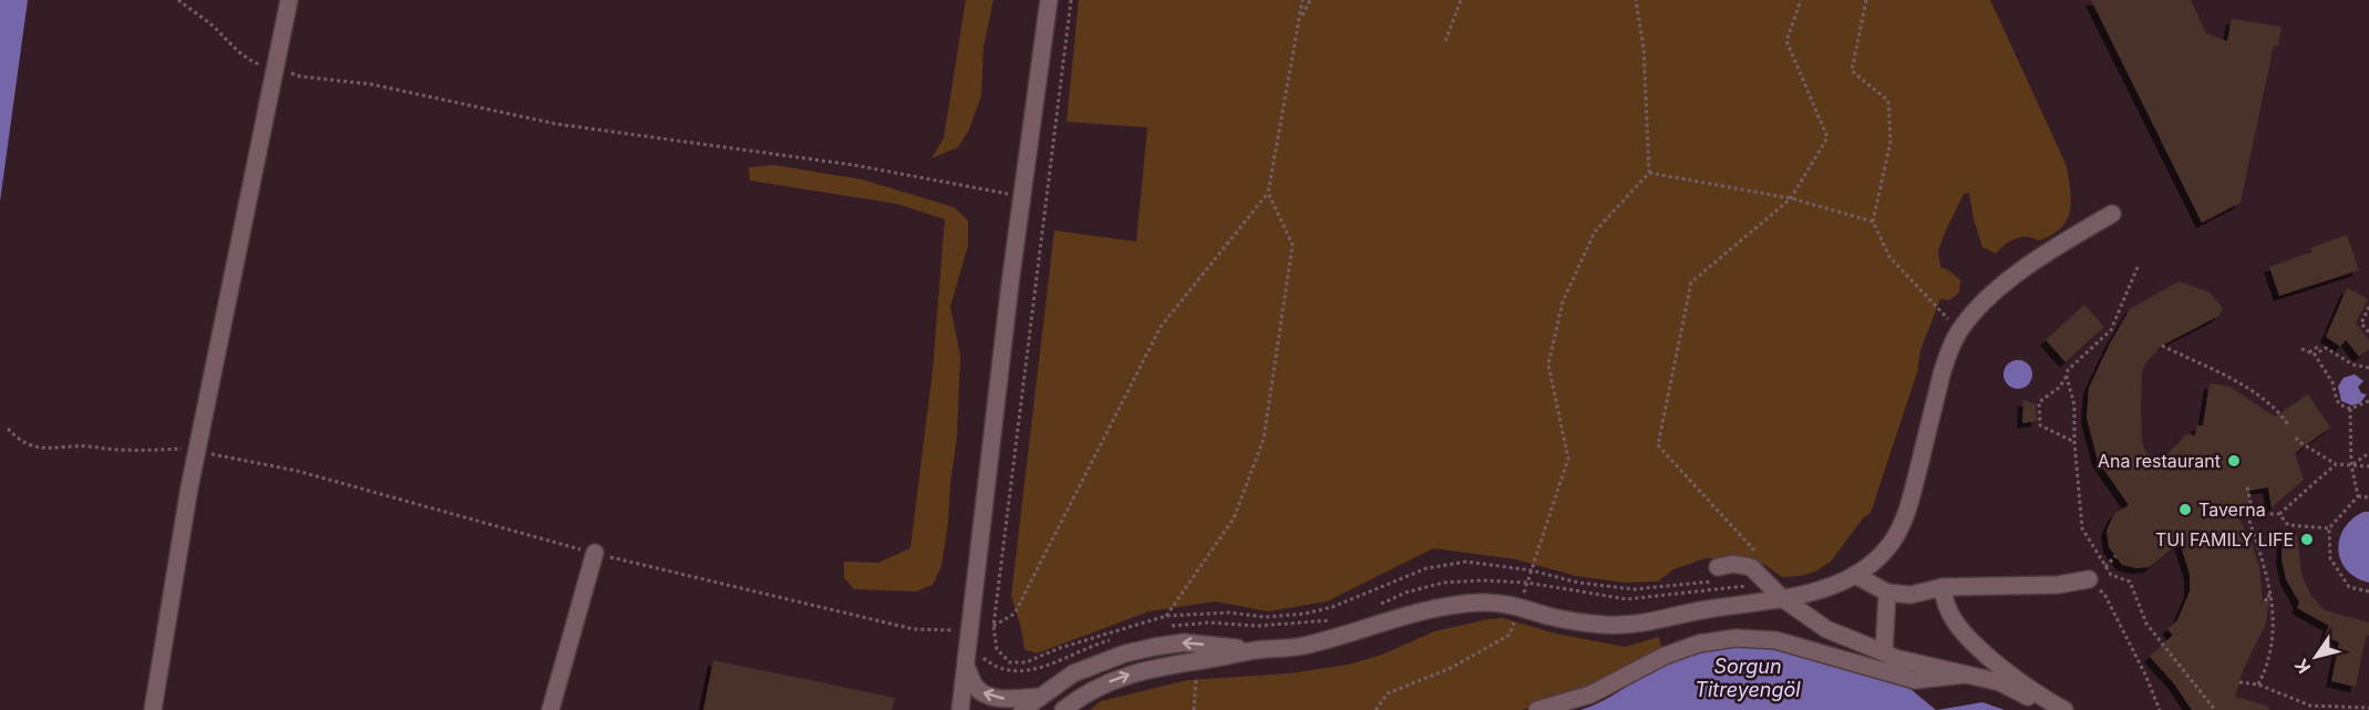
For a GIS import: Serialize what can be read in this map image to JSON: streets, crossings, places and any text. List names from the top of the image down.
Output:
{
  "water": ["Sorgun Titreyengöl"],
  "places": ["Ana restaurant", "Taverna", "TUI FAMILY LIFE"],
  "north": "bottom left"
}
